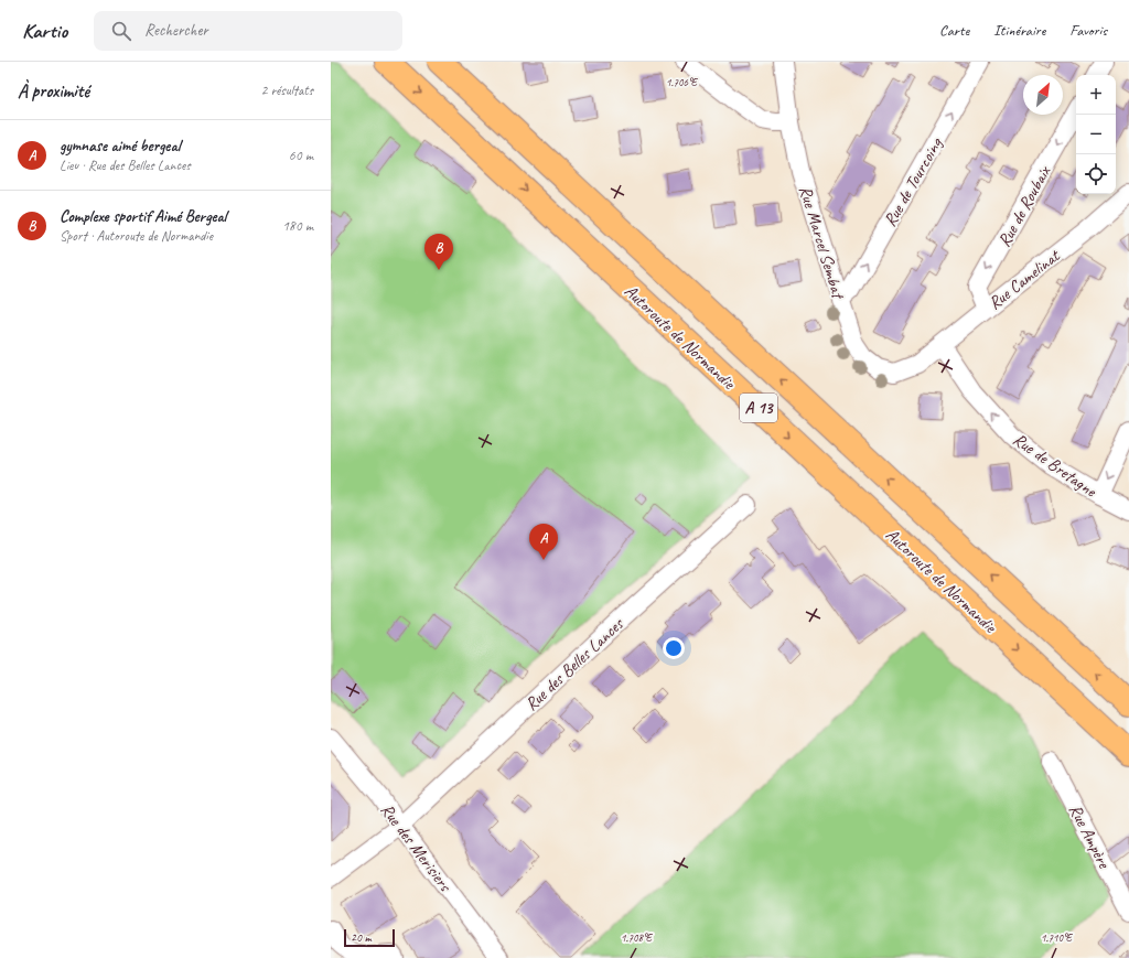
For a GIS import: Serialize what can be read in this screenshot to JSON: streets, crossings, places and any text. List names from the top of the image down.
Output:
{
  "streets": {
    "highway": ["Autoroute de Normandie", "A 13"],
    "street": [
      "Rue de Tourcoing",
      "Rue de Roubaix",
      "Rue Marcel Sembat",
      "Rue Camelinat",
      "Rue de Bretagne",
      "Rue des Belles Lances",
      "Rue Ampère",
      "Rue des Merisiers"
    ]
  },
  "crossings": [
    ["Rue de Tourcoing", "Rue Marcel Sembat"],
    ["Rue de Roubaix", "Rue Camelinat"],
    ["Rue Marcel Sembat", "Rue Camelinat"],
    ["Rue Camelinat", "Rue de Bretagne"],
    ["Rue des Belles Lances", "Rue des Merisiers"]
  ],
  "one_way": ["Rue de Tourcoing", "Rue de Roubaix", "Rue de Bretagne"],
  "scale_bar": "20 m",
  "north": "top right",
  "page": {
    "header": "Kartio",
    "search": "Rechercher",
    "nav": ["Carte", "Itinéraire", "Favoris"],
    "heading": ["À proximité", "2 résultats"],
    "map_buttons": ["+", "−"],
    "list": [
      {
        "mark": "A",
        "name": "gymnase aimé bergeal",
        "note": "Lieu · Rue des Belles Lances",
        "value": "60 m"
      },
      {
        "mark": "B",
        "name": "Complexe sportif Aimé Bergeal",
        "note": "Sport · Autoroute de Normandie",
        "value": "180 m"
      }
    ],
    "pins": ["B", "A"],
    "scale": "20 m"
  },
  "coordinates": ["1.706°E", "1.708°E", "1.710°E"]
}
